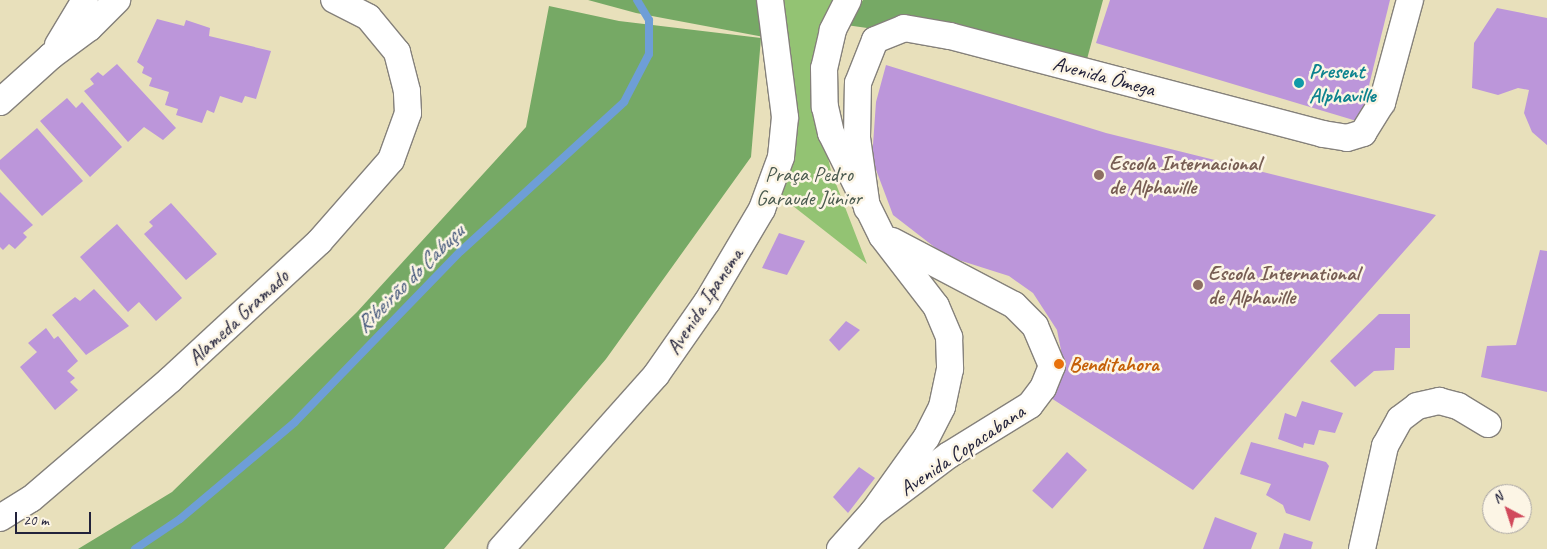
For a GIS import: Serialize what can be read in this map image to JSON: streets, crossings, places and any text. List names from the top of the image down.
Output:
{
  "streets": {
    "street": [
      "Avenida Ômega",
      "Avenida Ipanema",
      "Alameda Gramado",
      "Avenida Copacabana"
    ]
  },
  "crossings": [
    ["Avenida Ômega", "Avenida Copacabana"]
  ],
  "water": ["Ribeirão do Cabuçu"],
  "parks": ["Praça Pedro Garaude Júnior"],
  "places": [
    "Present Alphaville",
    "Escola Internacional de Alphaville",
    "Escola International de Alphaville",
    "Benditahora"
  ],
  "scale_bar": "20 m",
  "north": "top left"
}
